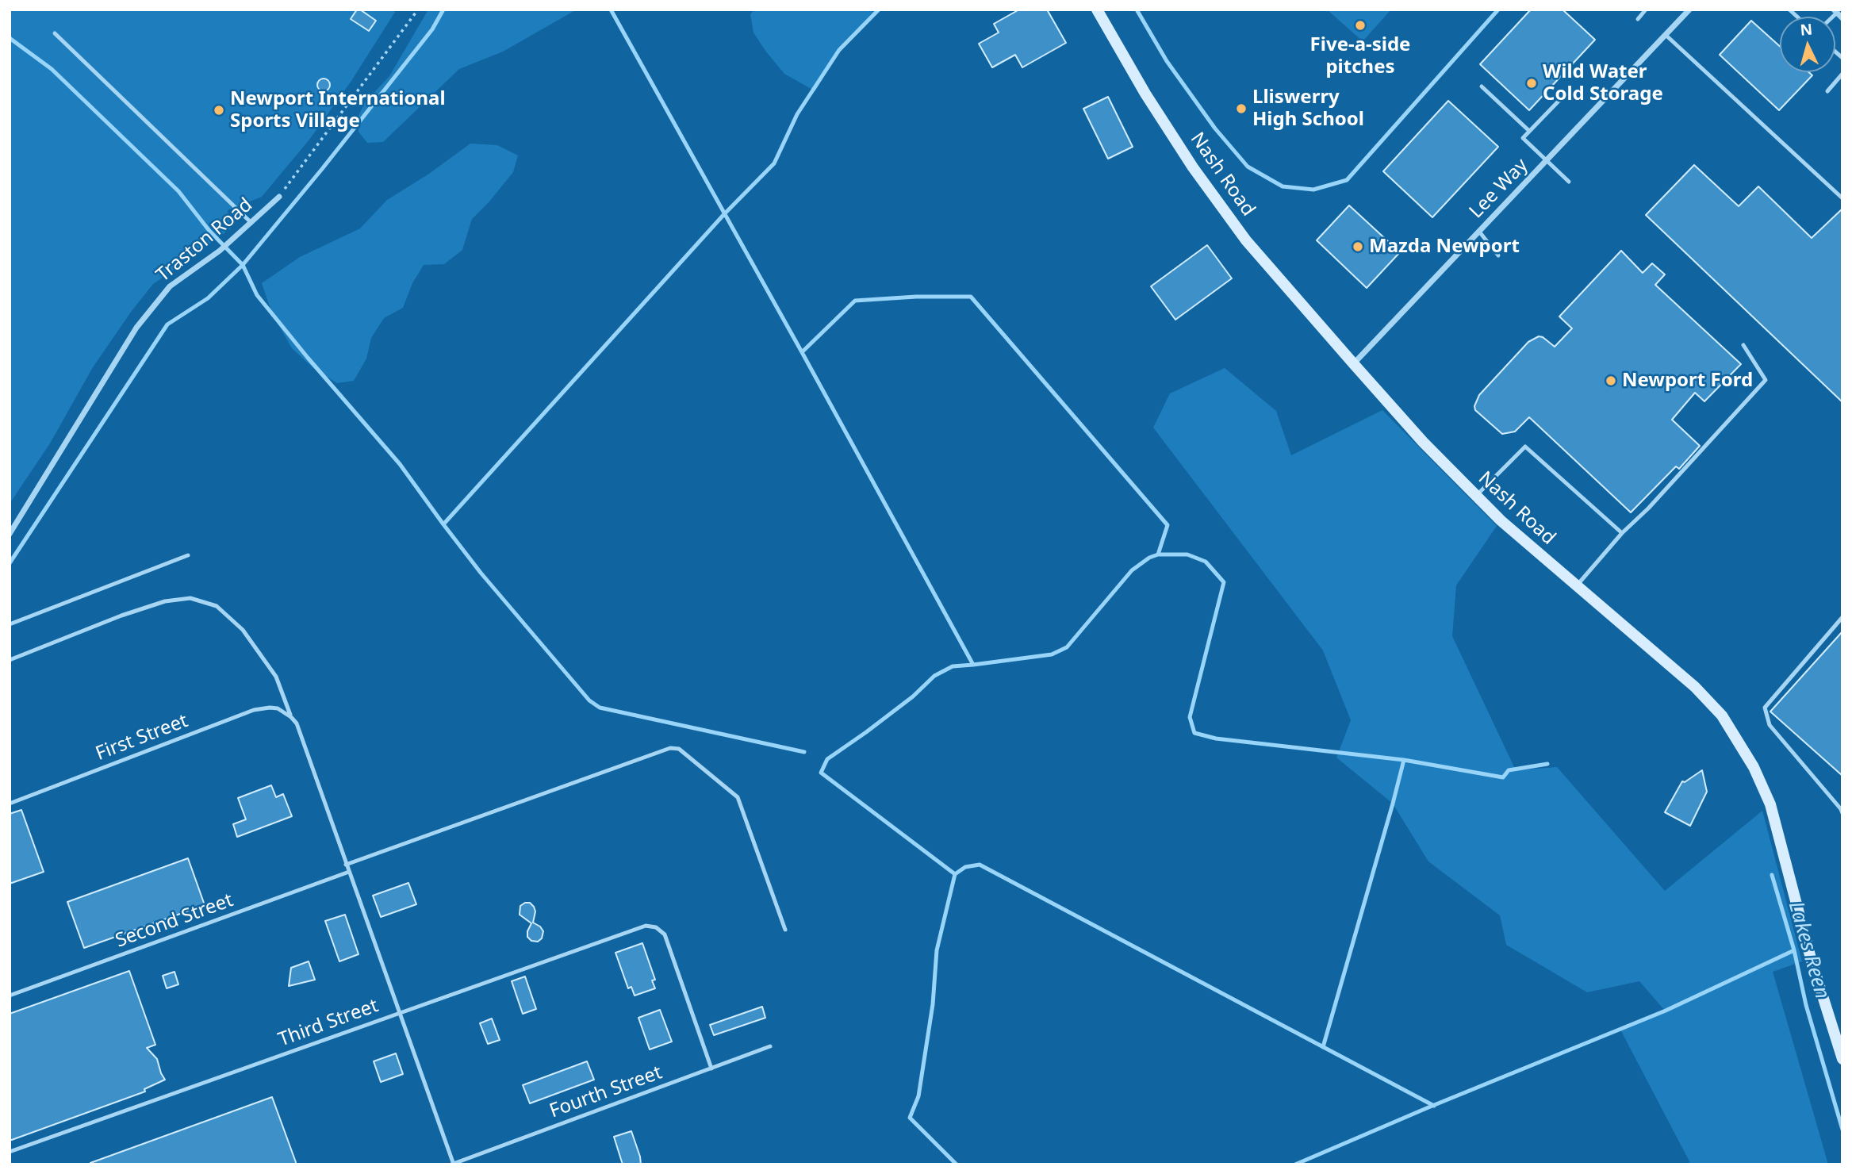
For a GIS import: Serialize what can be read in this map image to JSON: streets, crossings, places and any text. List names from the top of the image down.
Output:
{
  "streets": {
    "street": ["Nash Road", "Lee Way", "Traston Road"],
    "lane": [
      "First Street",
      "Second Street",
      "Third Street",
      "Fourth Street"
    ]
  },
  "crossings": [
    ["Nash Road", "Lee Way"],
    ["Third Street", "Fourth Street"]
  ],
  "water": ["Lakes Reen"],
  "places": [
    "Five-a-side pitches",
    "Wild Water Cold Storage",
    "Lliswerry High School",
    "Newport International Sports Village",
    "Mazda Newport",
    "Newport Ford"
  ],
  "north": "top"
}
